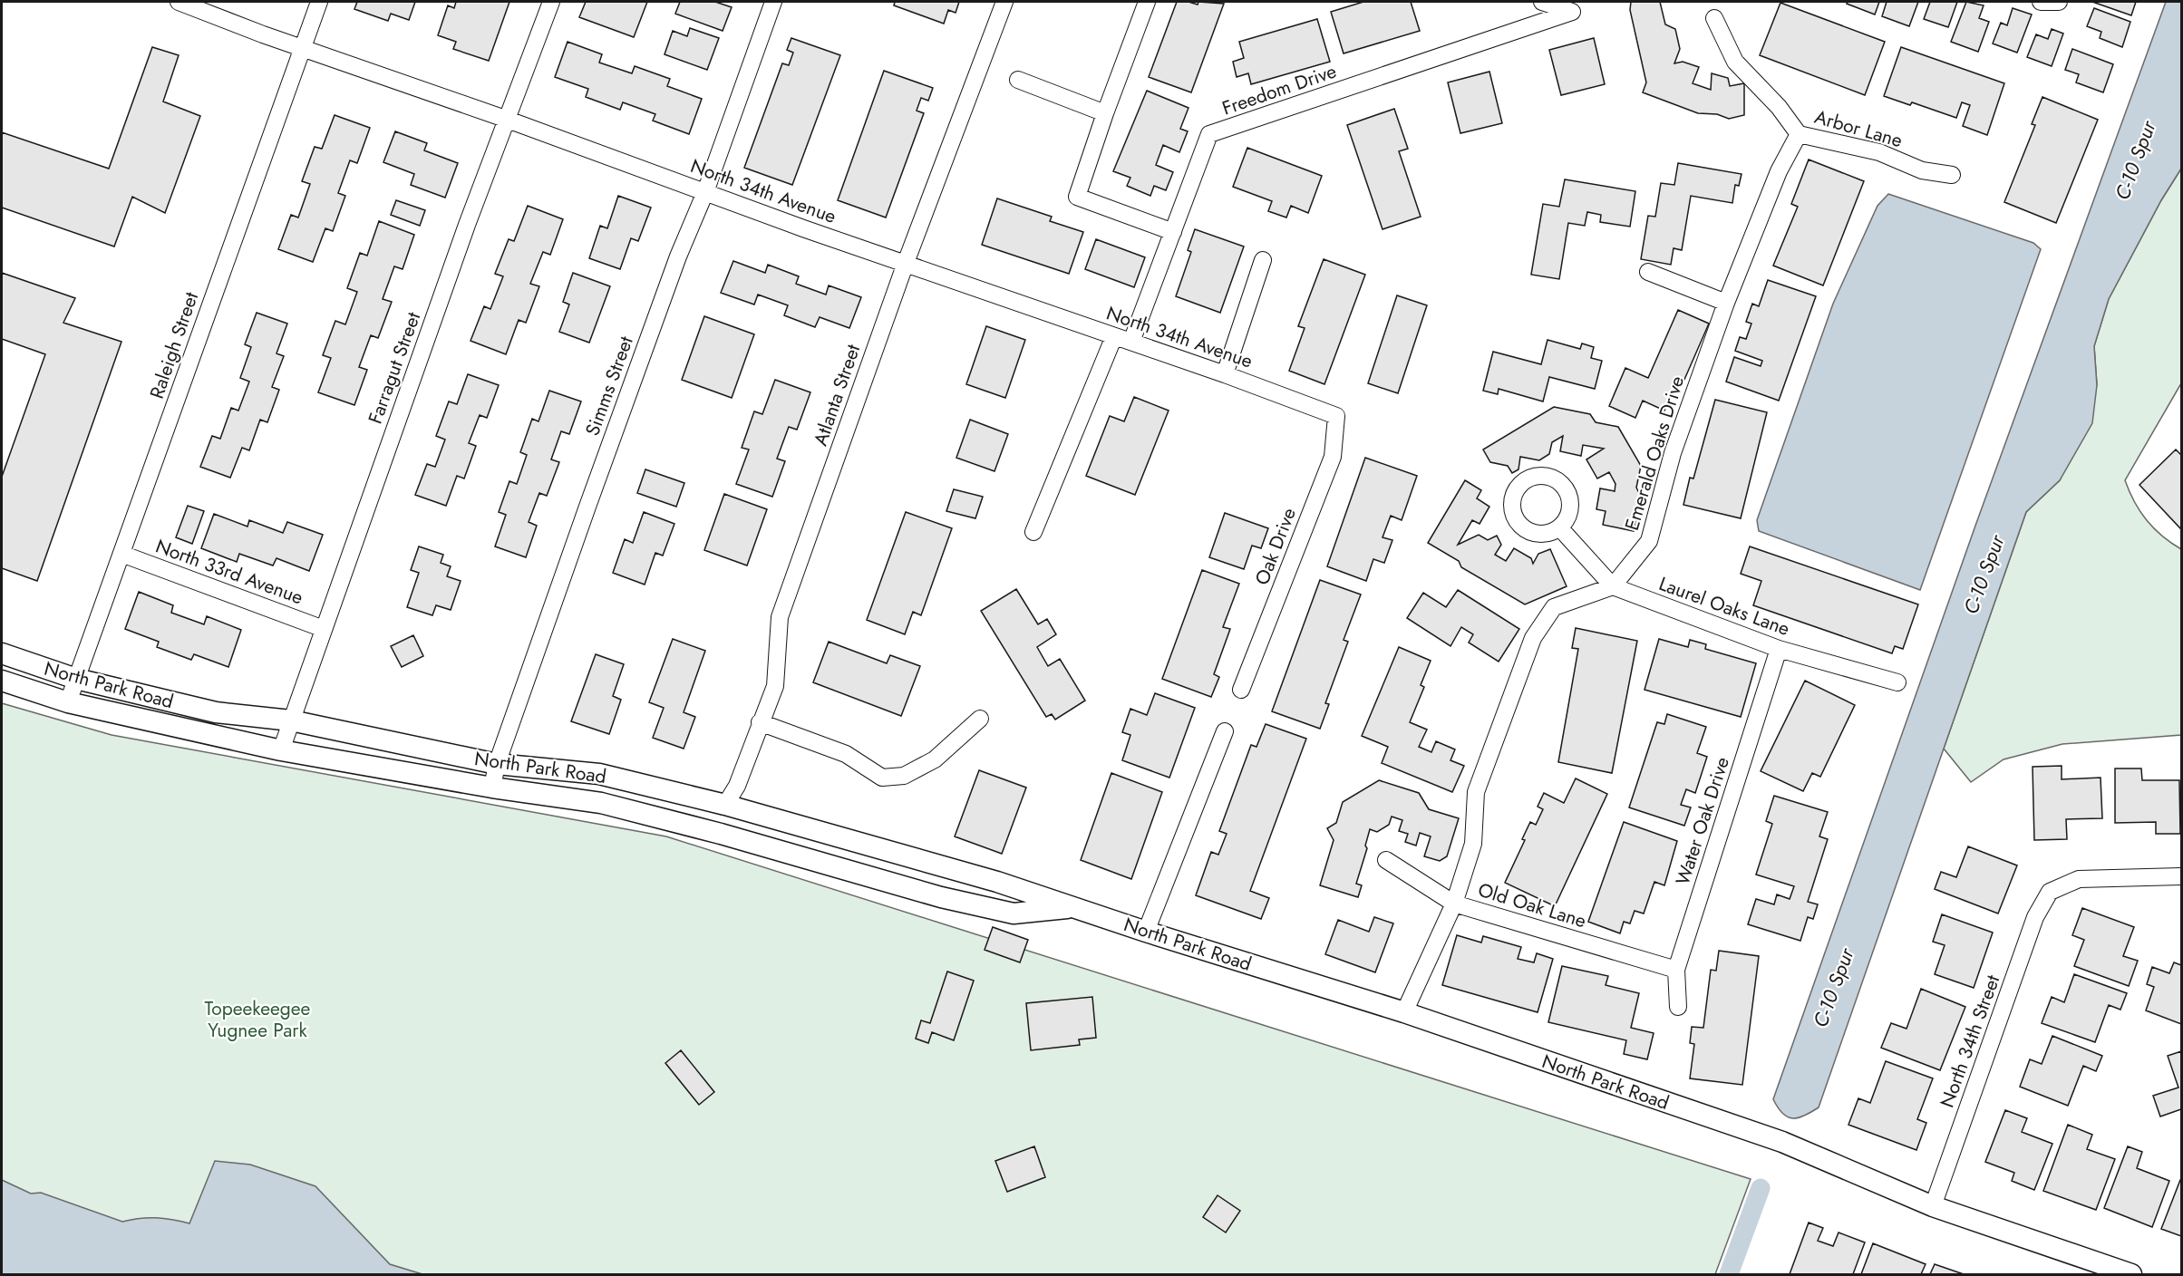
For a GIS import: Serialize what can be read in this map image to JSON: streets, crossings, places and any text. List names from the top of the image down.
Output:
{
  "streets": {
    "street": [
      "Freedom Drive",
      "Arbor Lane",
      "North 34th Avenue",
      "Raleigh Street",
      "Farragut Street",
      "Simms Street",
      "Atlanta Street",
      "Emerald Oaks Drive",
      "Oak Drive",
      "North 33rd Avenue",
      "Laurel Oaks Lane",
      "North Park Road",
      "Water Oak Drive",
      "Old Oak Lane",
      "North 34th Street"
    ]
  },
  "crossings": [
    ["Freedom Drive", "North 34th Avenue"],
    ["Arbor Lane", "Emerald Oaks Drive"],
    ["North 34th Avenue", "Raleigh Street"],
    ["North 34th Avenue", "Farragut Street"],
    ["North 34th Avenue", "Simms Street"],
    ["North 34th Avenue", "Atlanta Street"],
    ["North 34th Avenue", "Oak Drive"],
    ["Raleigh Street", "North 33rd Avenue"],
    ["Raleigh Street", "North Park Road"],
    ["Farragut Street", "North 33rd Avenue"],
    ["Farragut Street", "North Park Road"],
    ["Simms Street", "North Park Road"],
    ["Atlanta Street", "North Park Road"],
    ["Emerald Oaks Drive", "Laurel Oaks Lane"],
    ["Laurel Oaks Lane", "Water Oak Drive"],
    ["North Park Road", "North 34th Street"],
    ["Water Oak Drive", "Old Oak Lane"]
  ],
  "water": ["C-10 Spur"],
  "parks": ["Topeekeegee Yugnee Park"]
}
